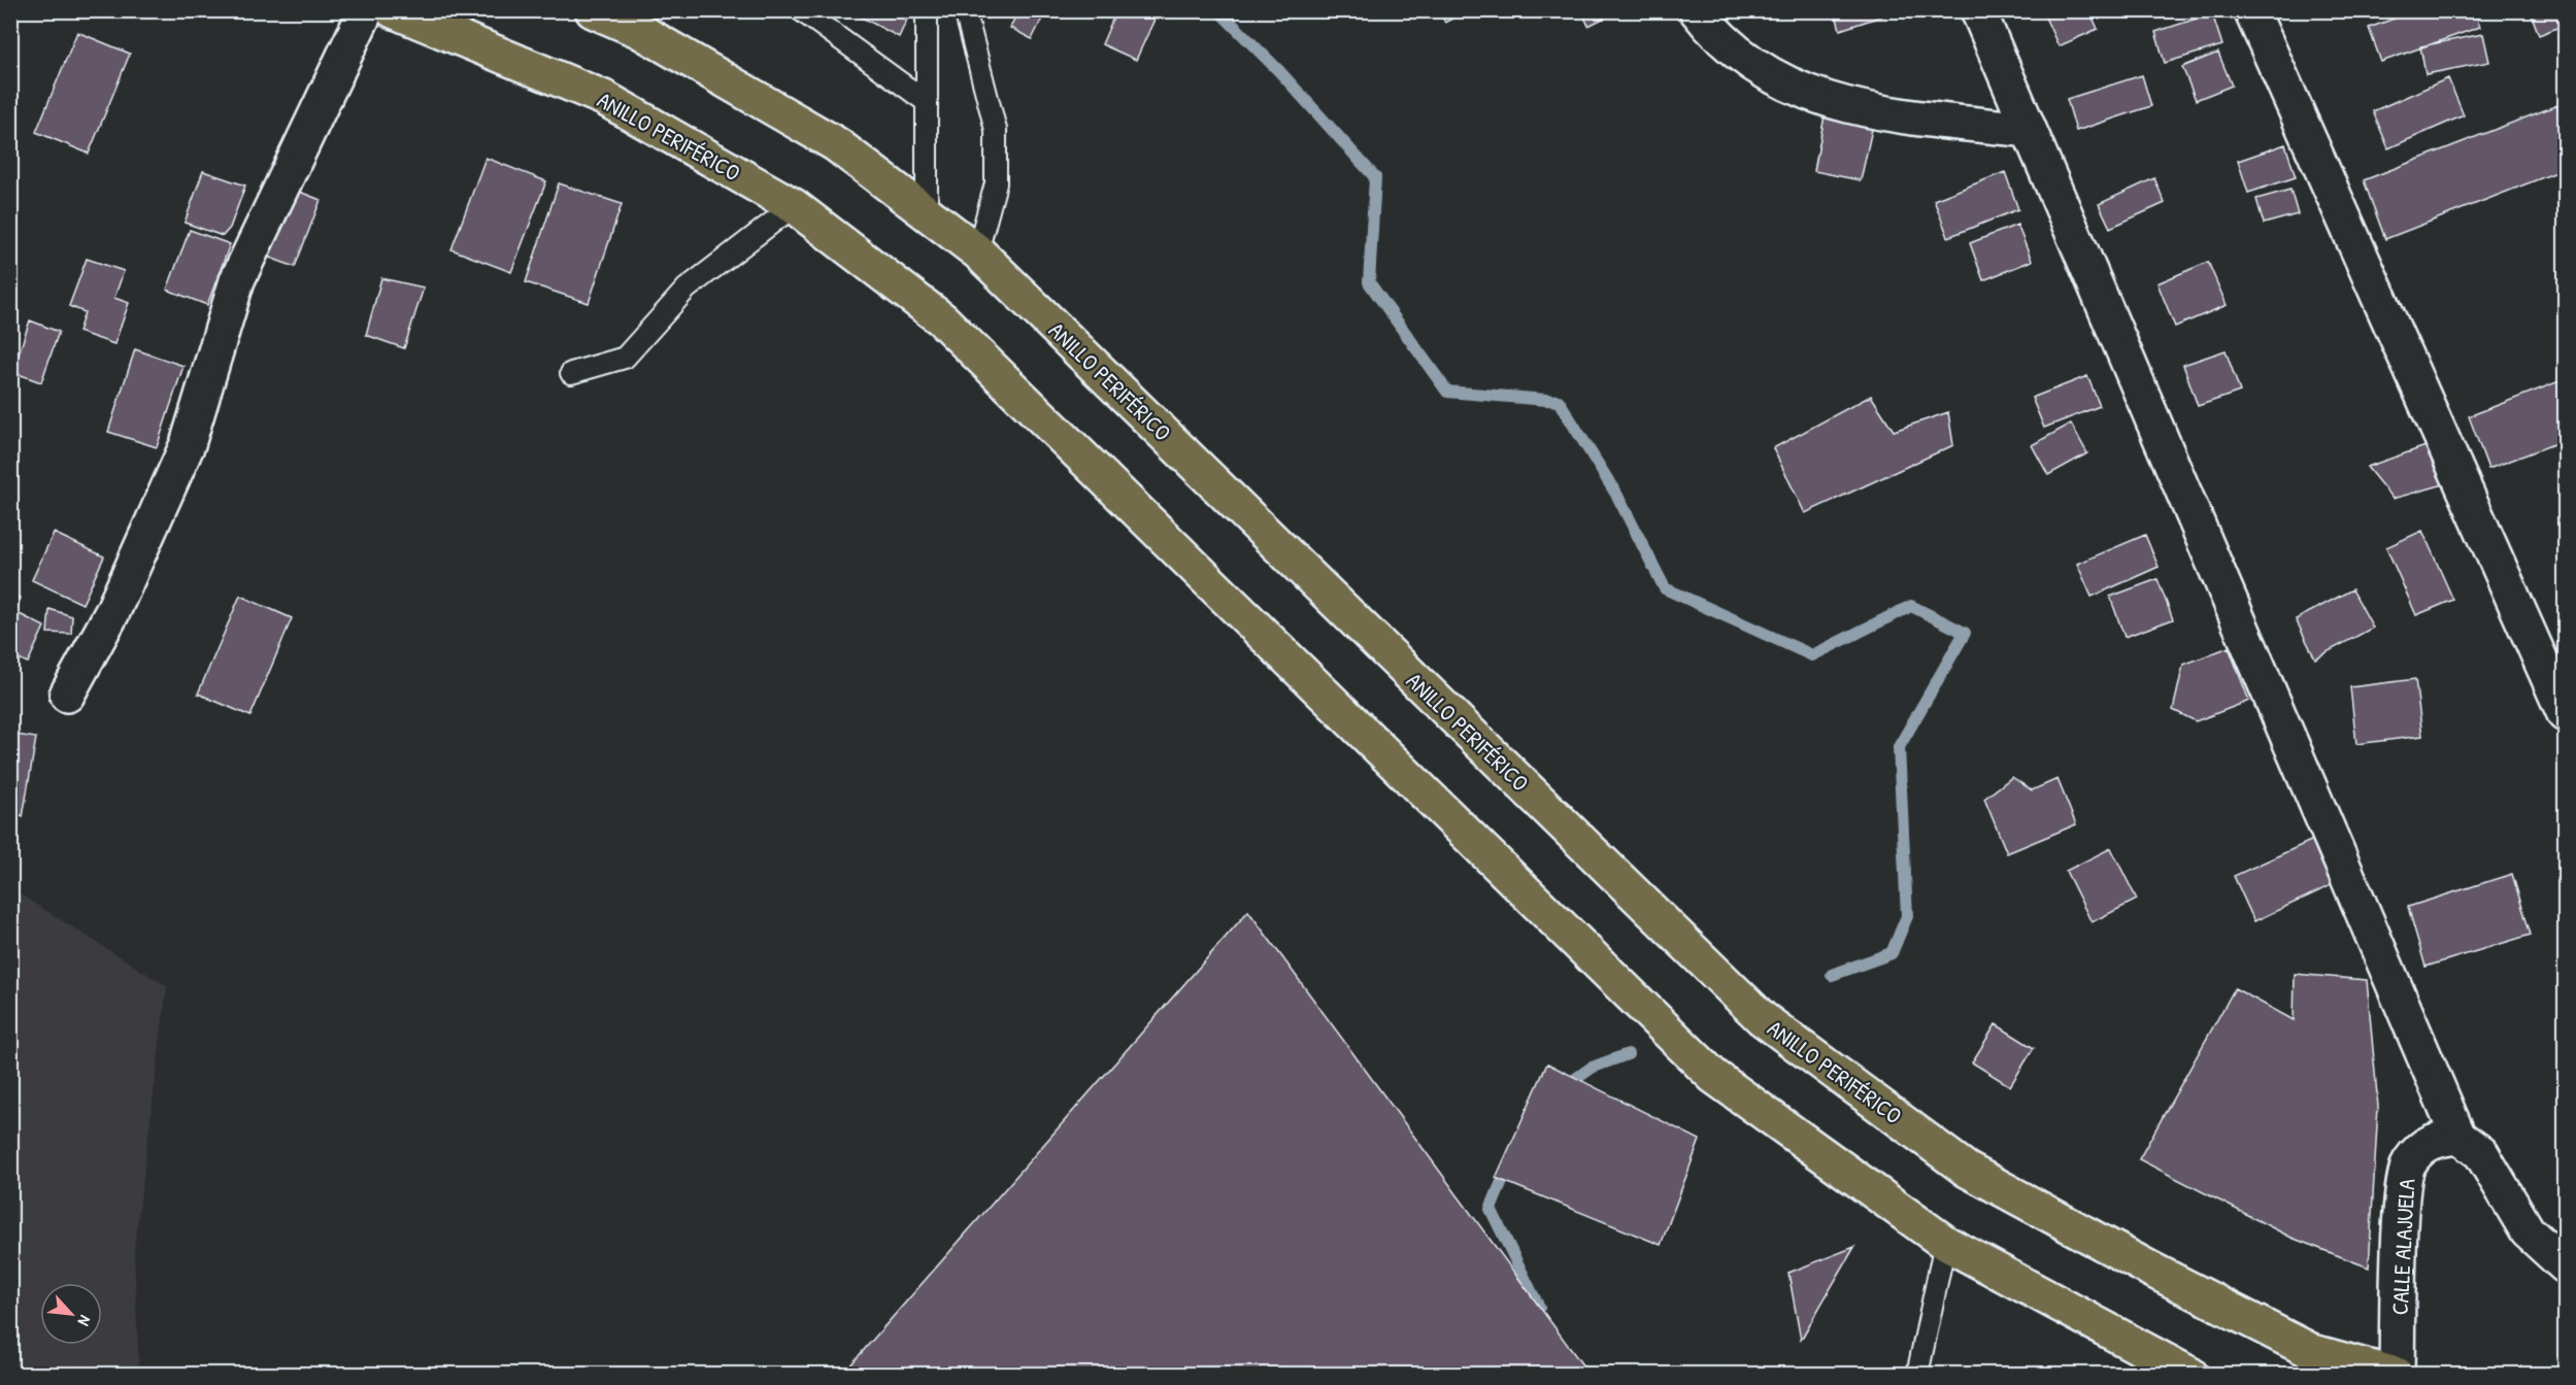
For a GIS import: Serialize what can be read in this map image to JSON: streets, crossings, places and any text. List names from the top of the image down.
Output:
{
  "streets": {
    "highway": ["ANILLO PERIFÉRICO"],
    "street": ["CALLE ALAJUELA"]
  },
  "crossings": [
    ["ANILLO PERIFÉRICO", "CALLE ALAJUELA"]
  ],
  "north": "bottom right"
}
